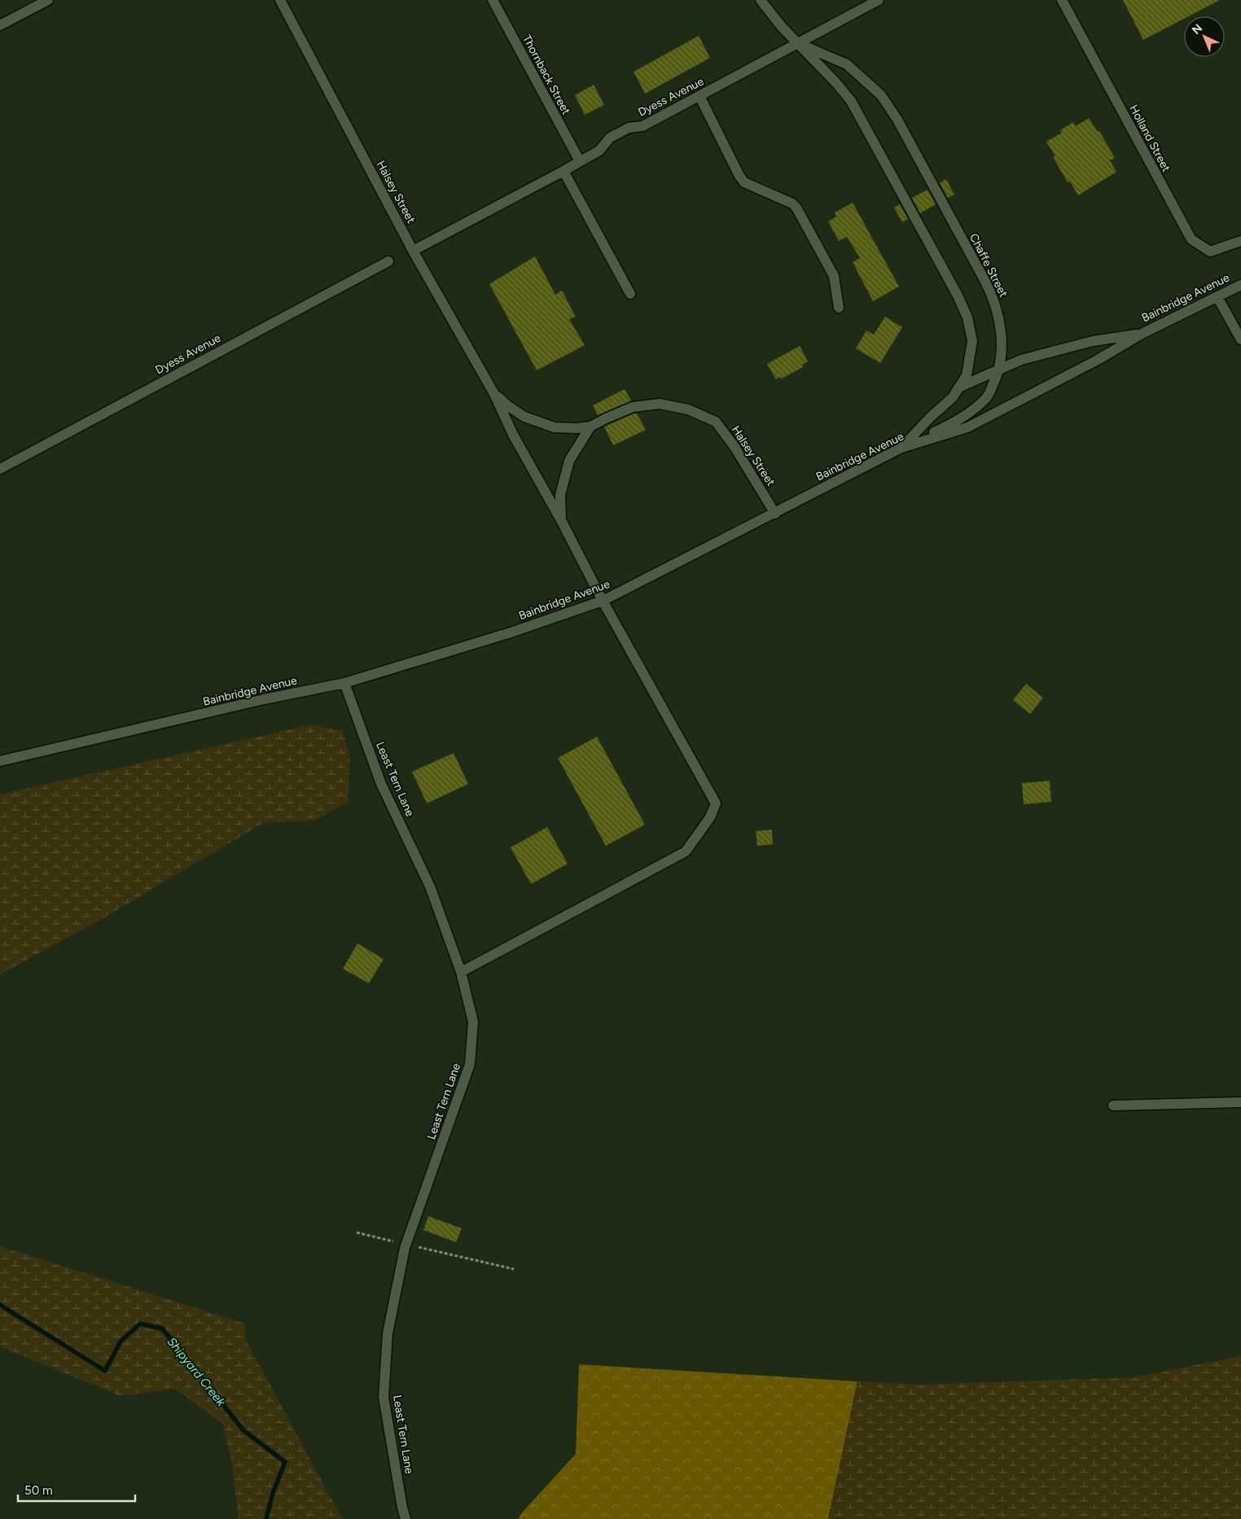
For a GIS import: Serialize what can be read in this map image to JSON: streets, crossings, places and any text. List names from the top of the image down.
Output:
{
  "streets": {
    "street": [
      "Thornback Street",
      "Dyess Avenue",
      "Holland Street",
      "Halsey Street",
      "Chaffe Street",
      "Bainbridge Avenue",
      "Least Tern Lane"
    ]
  },
  "crossings": [
    ["Thornback Street", "Dyess Avenue"],
    ["Dyess Avenue", "Halsey Street"],
    ["Dyess Avenue", "Chaffe Street"],
    ["Halsey Street", "Bainbridge Avenue"],
    ["Halsey Street", "Least Tern Lane"],
    ["Chaffe Street", "Bainbridge Avenue"],
    ["Bainbridge Avenue", "Least Tern Lane"]
  ],
  "water": ["Shipyard Creek"],
  "scale_bar": "50 m",
  "north": "top left"
}
